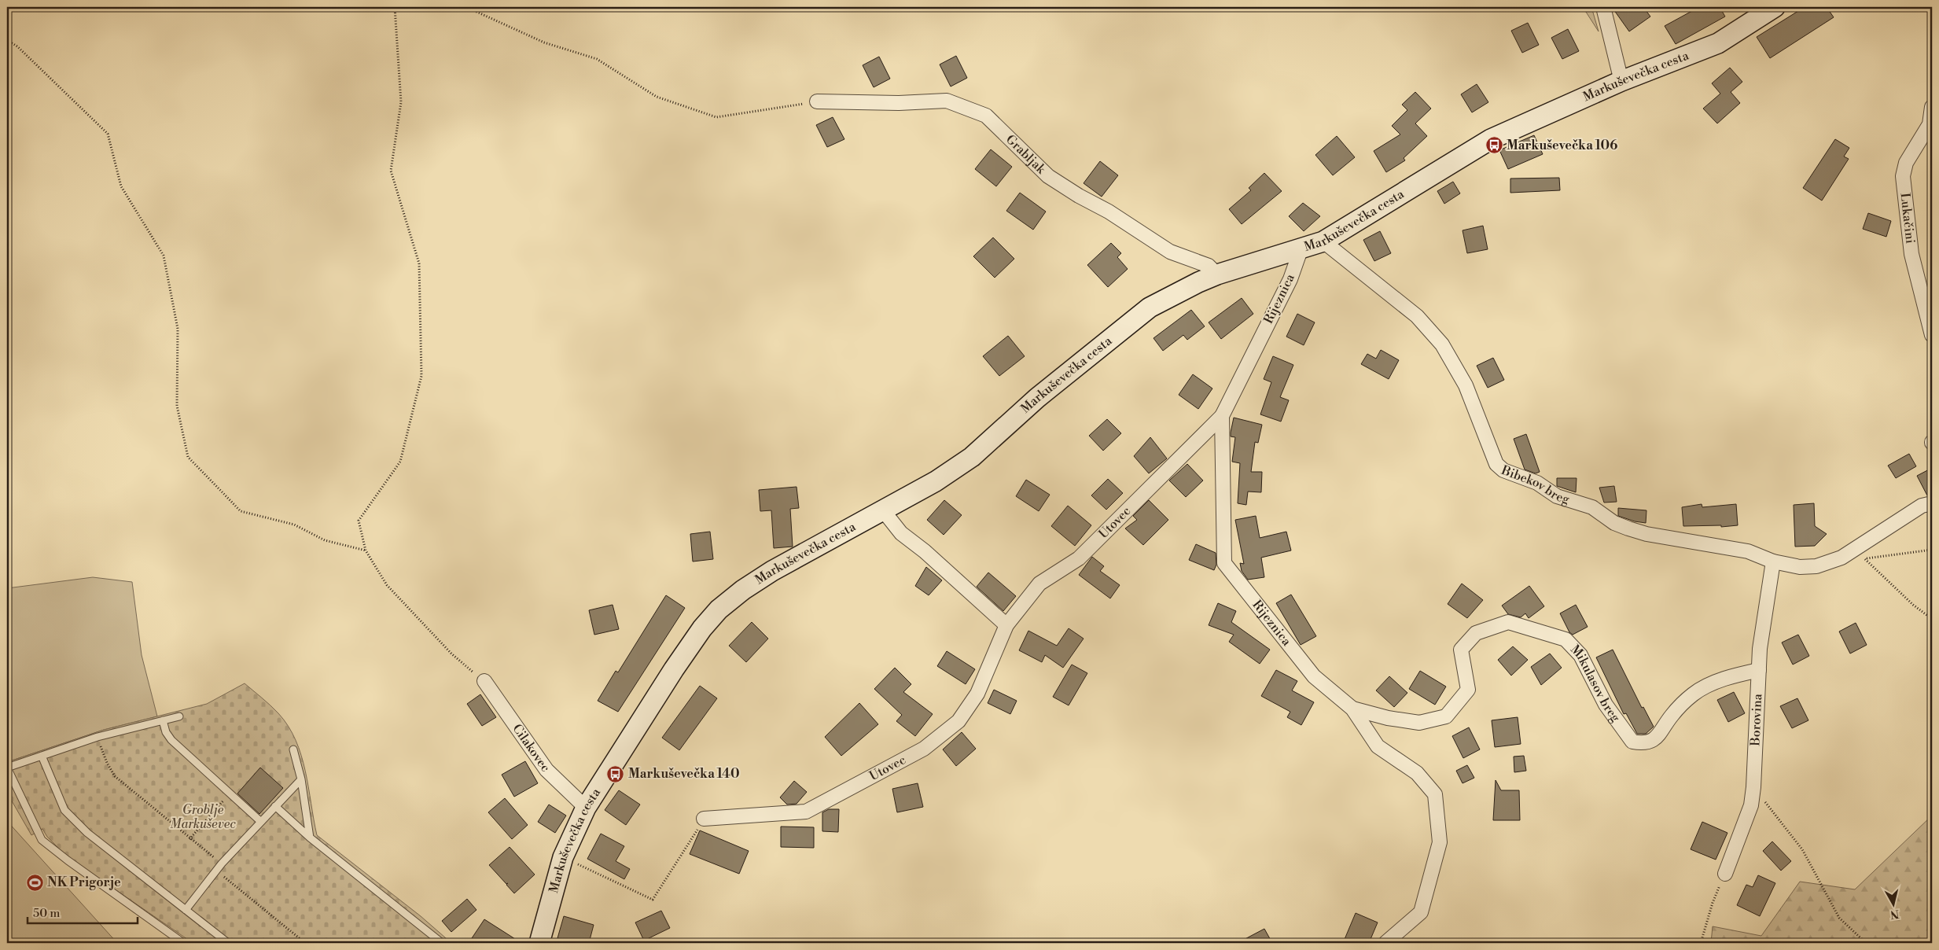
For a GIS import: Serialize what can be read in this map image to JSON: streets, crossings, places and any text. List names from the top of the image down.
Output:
{
  "streets": {
    "main road": ["Markuševečka cesta"],
    "street": [
      "Grabljak",
      "Lukačini",
      "Rijeznica",
      "Bibekov breg",
      "Utovec",
      "Mikulasov breg",
      "Borovina",
      "Cilakovec"
    ]
  },
  "crossings": [
    ["Markuševečka cesta", "Grabljak"],
    ["Markuševečka cesta", "Rijeznica"],
    ["Markuševečka cesta", "Bibekov breg"],
    ["Markuševečka cesta", "Cilakovec"],
    ["Rijeznica", "Utovec"],
    ["Rijeznica", "Mikulasov breg"],
    ["Bibekov breg", "Borovina"],
    ["Mikulasov breg", "Borovina"]
  ],
  "parks": ["Groblje Markuševec"],
  "places": {
    "bus stop": ["Markuševečka 106", "Markuševečka 140"],
    "sports": ["NK Prigorje"]
  },
  "scale_bar": "50 m",
  "north": "bottom"
}
